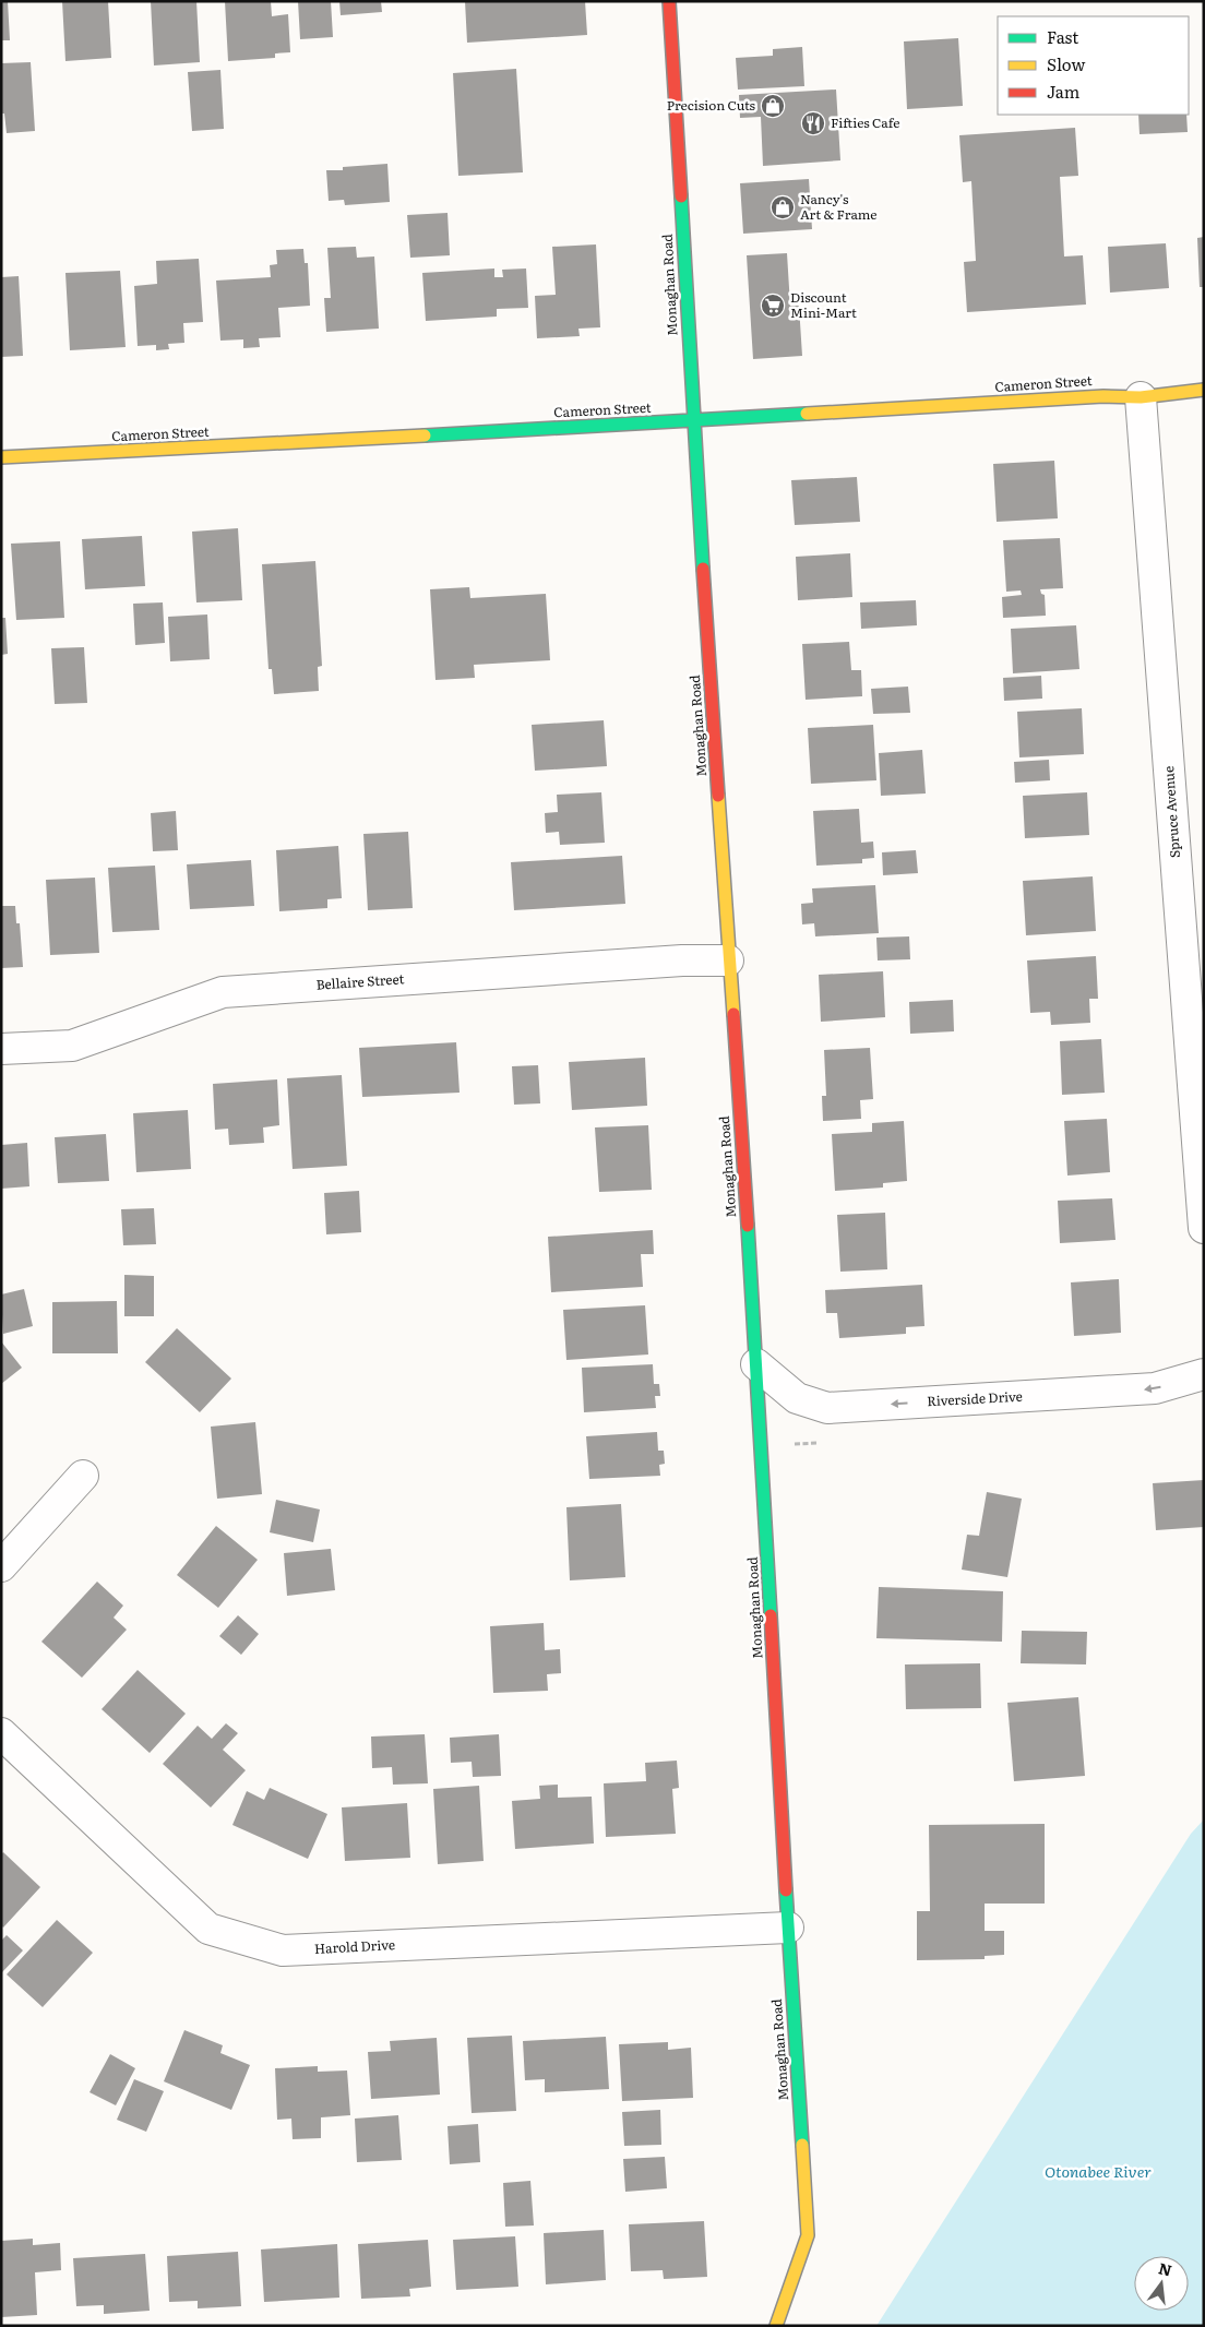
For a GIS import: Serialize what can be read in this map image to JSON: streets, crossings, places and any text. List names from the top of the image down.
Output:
{
  "streets": {
    "street": [
      "Monaghan Road",
      "Cameron Street",
      "Spruce Avenue",
      "Bellaire Street",
      "Riverside Drive",
      "Harold Drive"
    ]
  },
  "crossings": [
    ["Monaghan Road", "Cameron Street"],
    ["Monaghan Road", "Bellaire Street"],
    ["Monaghan Road", "Riverside Drive"],
    ["Monaghan Road", "Harold Drive"],
    ["Cameron Street", "Spruce Avenue"]
  ],
  "one_way": ["Riverside Drive"],
  "water": ["Otonabee River"],
  "places": {
    "shop": ["Precision Cuts", "Nancy's Art & Frame"],
    "restaurant": ["Fifties Cafe"],
    "supermarket": ["Discount Mini-Mart"]
  },
  "legend": ["Fast", "Slow", "Jam"],
  "north": "top"
}
